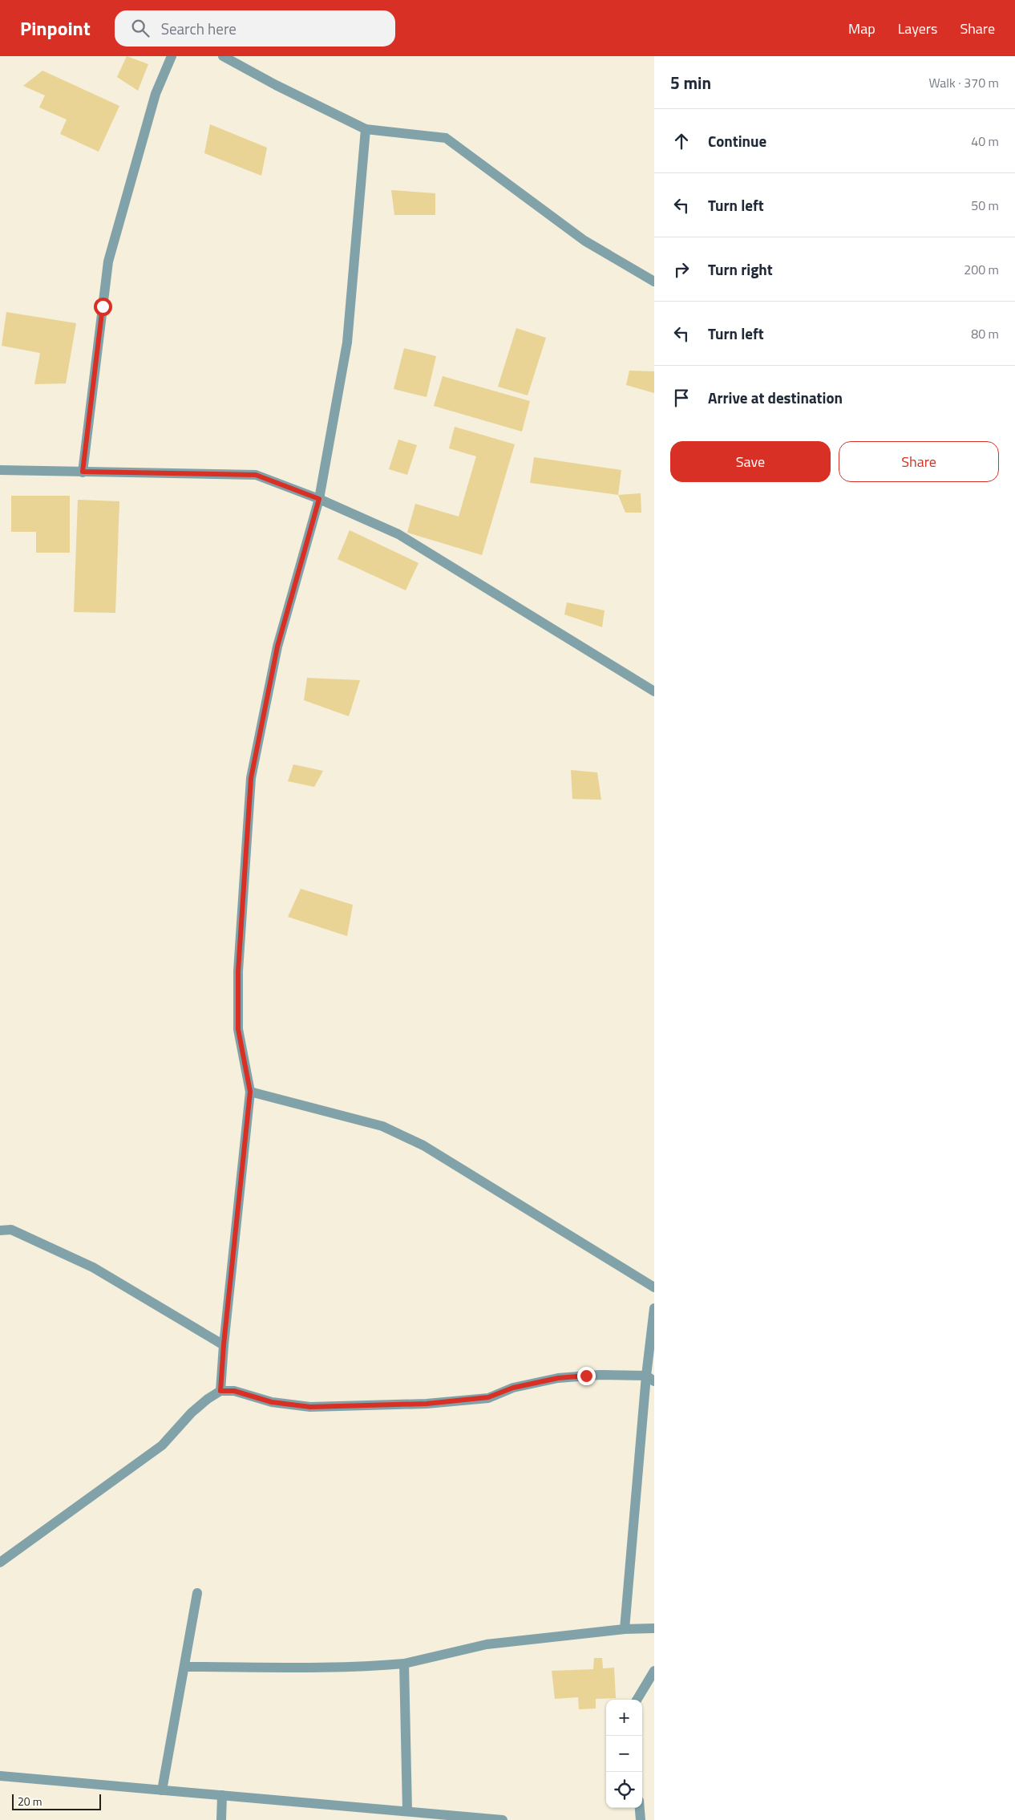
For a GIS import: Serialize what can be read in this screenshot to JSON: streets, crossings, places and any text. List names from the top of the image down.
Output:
{
  "scale_bar": "20 m",
  "page": {
    "header": "Pinpoint",
    "search": "Search here",
    "nav": ["Map", "Layers", "Share"],
    "heading": ["5 min", "Walk · 370 m"],
    "list": [
      ["Continue", "40 m"],
      ["Turn left", "50 m"],
      ["Turn right", "200 m"],
      ["Turn left", "80 m"],
      "Arrive at destination"
    ],
    "buttons": ["Save", "Share"],
    "map_buttons": ["+", "−"],
    "scale": "20 m"
  }
}
